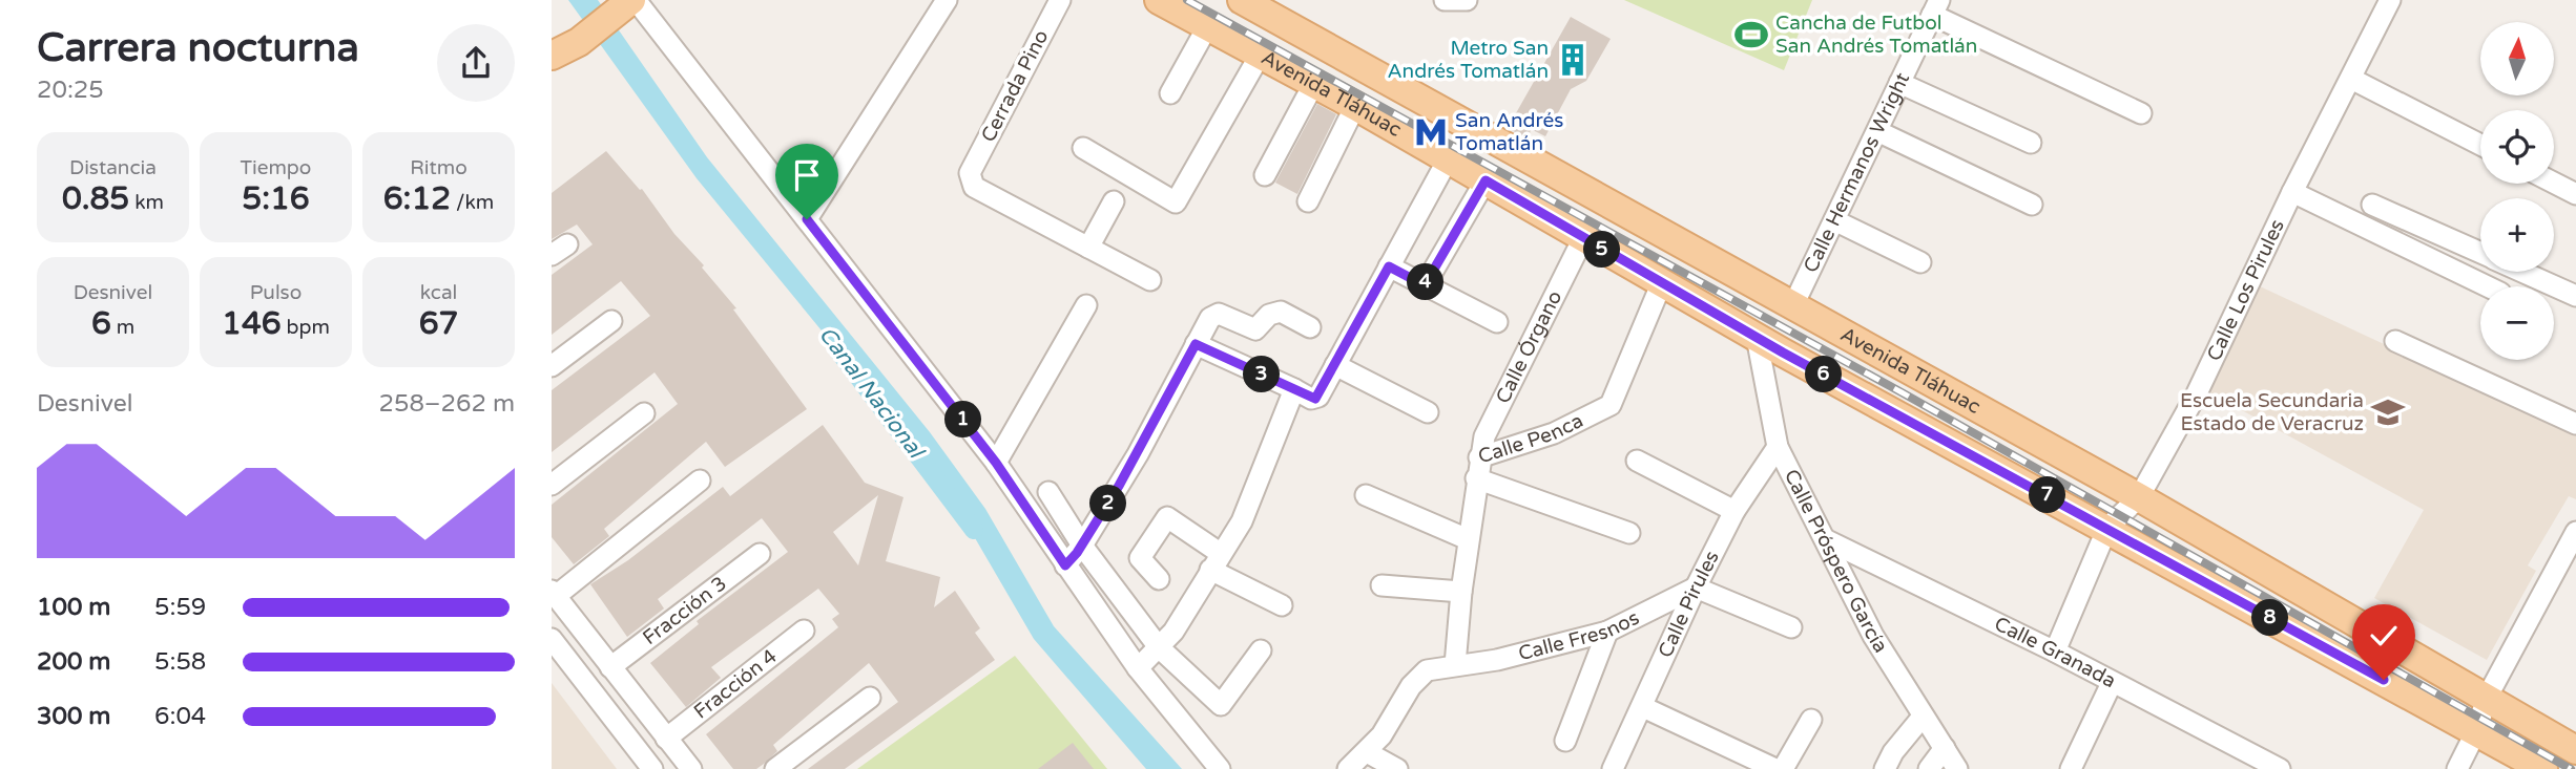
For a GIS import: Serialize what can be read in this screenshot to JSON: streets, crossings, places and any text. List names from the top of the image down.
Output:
{
  "streets": {
    "main road": ["Avenida Tláhuac"],
    "street": [
      "Cerrada Pino",
      "Calle Hermanos Wright",
      "Calle Los Pirules",
      "Calle Órgano",
      "Calle Penca",
      "Calle Próspero García",
      "Calle Pirules",
      "Fracción 3",
      "Calle Fresnos",
      "Calle Granada",
      "Fracción 4"
    ]
  },
  "crossings": [
    ["Avenida Tláhuac", "Calle Hermanos Wright"],
    ["Avenida Tláhuac", "Calle Los Pirules"],
    ["Avenida Tláhuac", "Calle Órgano"],
    ["Avenida Tláhuac", "Calle Penca"],
    ["Avenida Tláhuac", "Calle Próspero García"],
    ["Calle Los Pirules", "Calle Granada"],
    ["Calle Órgano", "Calle Penca"],
    ["Calle Penca", "Calle Fresnos"],
    ["Calle Próspero García", "Calle Pirules"],
    ["Calle Próspero García", "Calle Granada"],
    ["Calle Pirules", "Calle Fresnos"]
  ],
  "water": ["Canal Nacional"],
  "places": {
    "sports": ["Cancha de Futbol San Andrés Tomatlán"],
    "building": ["Metro San Andrés Tomatlán"],
    "metro station": ["San Andrés Tomatlán"],
    "school or university": ["Escuela Secundaria Estado de Veracruz"]
  },
  "north": "top",
  "page": {
    "heading": ["Carrera nocturna", "20:25"],
    "map_buttons": ["+", "−"],
    "stats": [
      ["Distancia", "0.85 km"],
      ["Tiempo", "5:16"],
      ["Ritmo", "6:12 /km"],
      ["Desnivel", "6 m"],
      ["Pulso", "146 bpm"],
      ["kcal", "67"]
    ],
    "pins": [
      "5",
      "4",
      "3",
      "6",
      "1",
      "7",
      "2",
      "8"
    ],
    "chart": ["Desnivel", "258–262 m"],
    "list": [
      {
        "name": "100 m",
        "note": "5:59"
      },
      {
        "name": "200 m",
        "note": "5:58"
      },
      {
        "name": "300 m",
        "note": "6:04"
      }
    ]
  }
}
